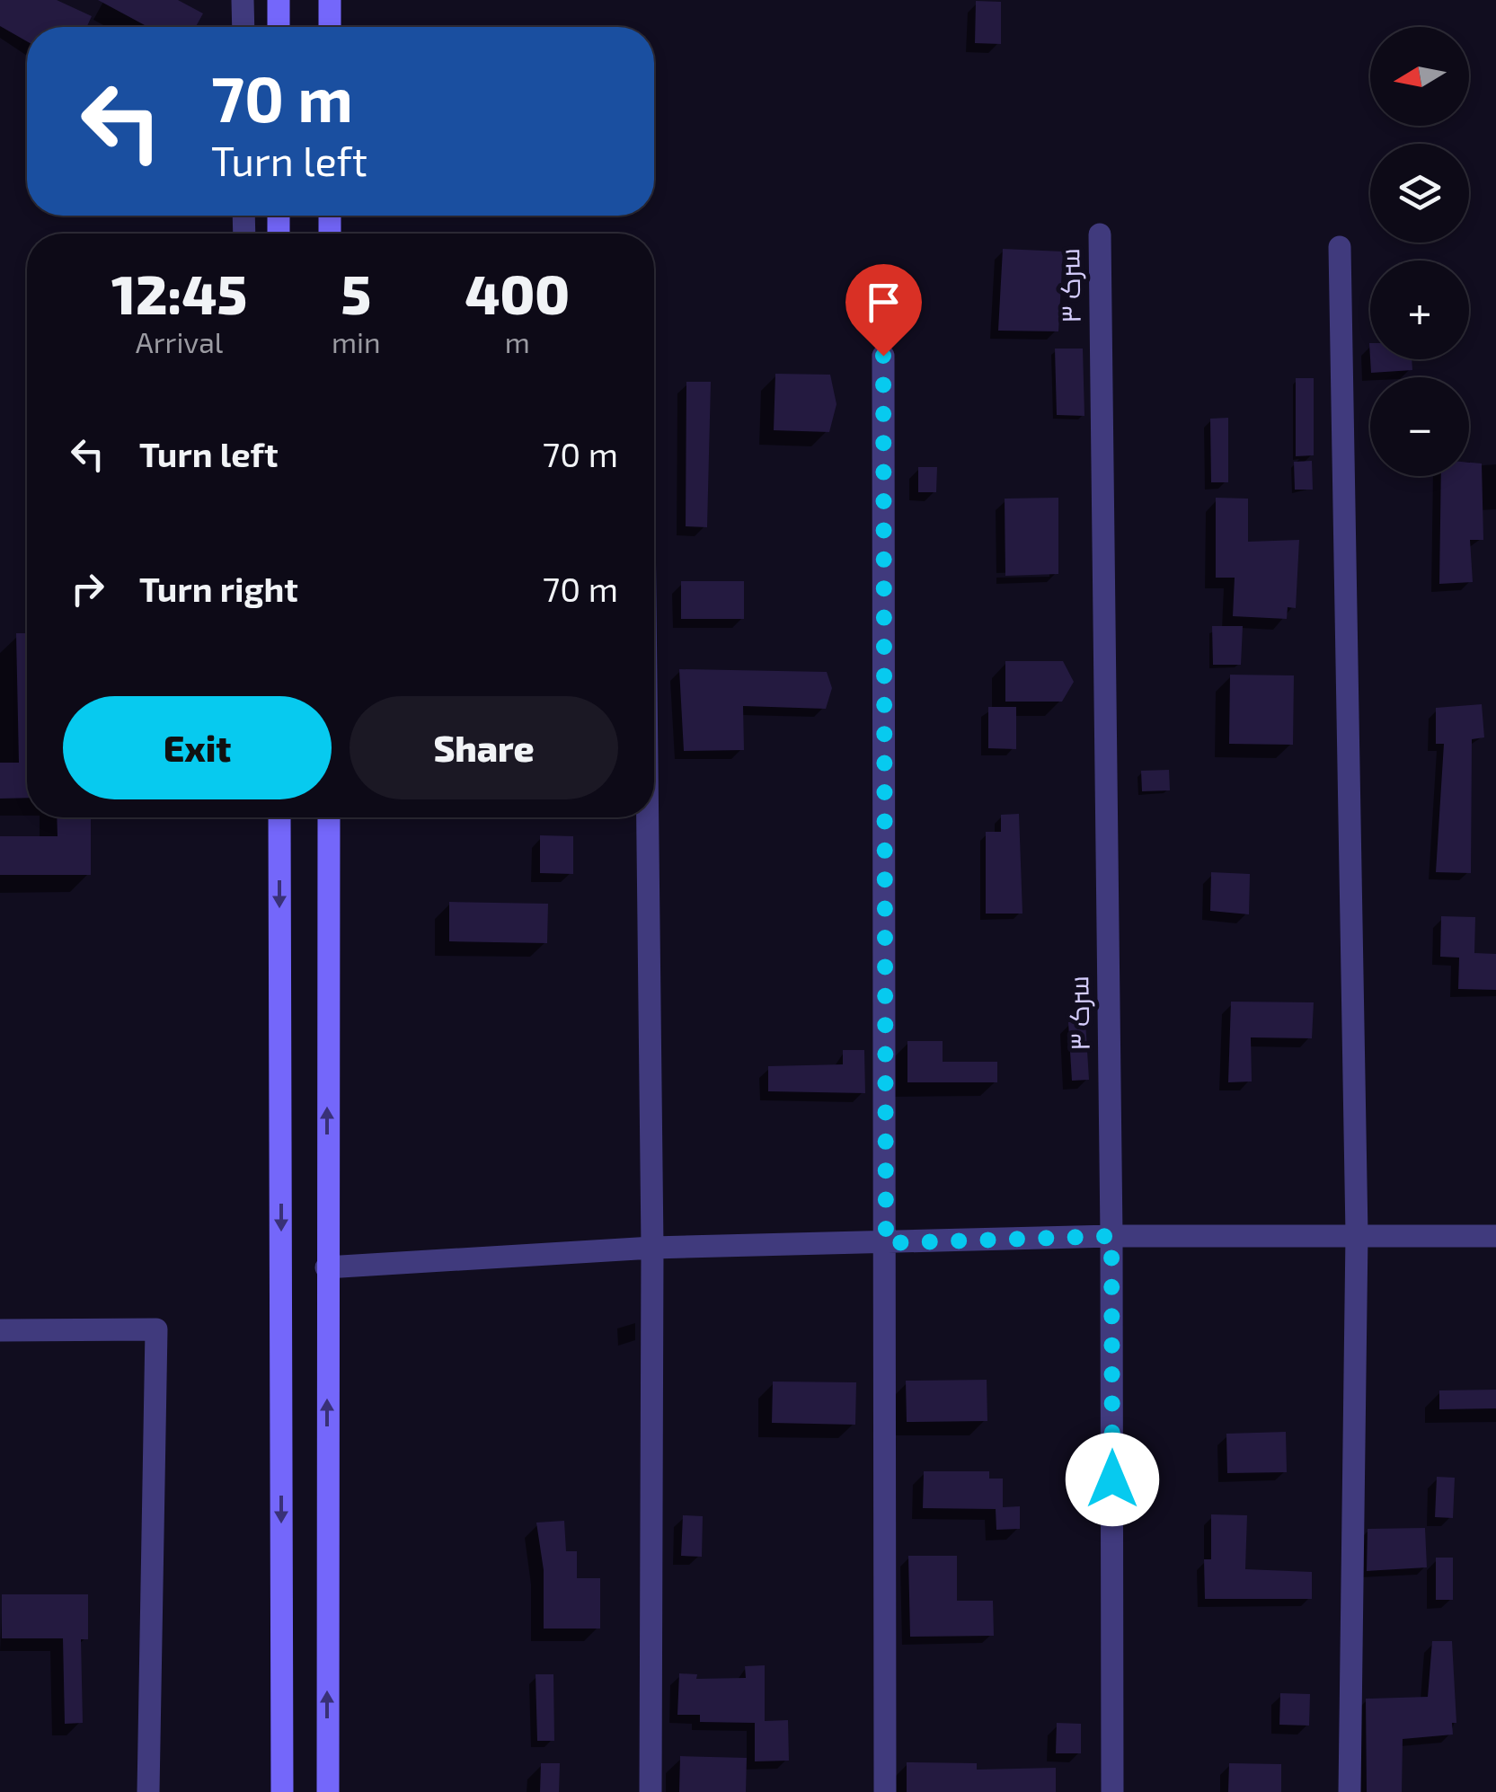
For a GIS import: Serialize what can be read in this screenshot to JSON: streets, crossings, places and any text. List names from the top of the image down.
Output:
{
  "streets": {
    "street": ["سرک ۳"]
  },
  "north": "left",
  "page": {
    "map_buttons": ["+", "−"],
    "turn": ["70 m", "Turn left"],
    "eta": [
      "12:45",
      "Arrival",
      "5",
      "min",
      "400",
      "m"
    ],
    "list": [
      {
        "name": "Turn left",
        "value": "70 m"
      },
      {
        "name": "Turn right",
        "value": "70 m"
      }
    ],
    "buttons": ["Exit", "Share"]
  }
}
